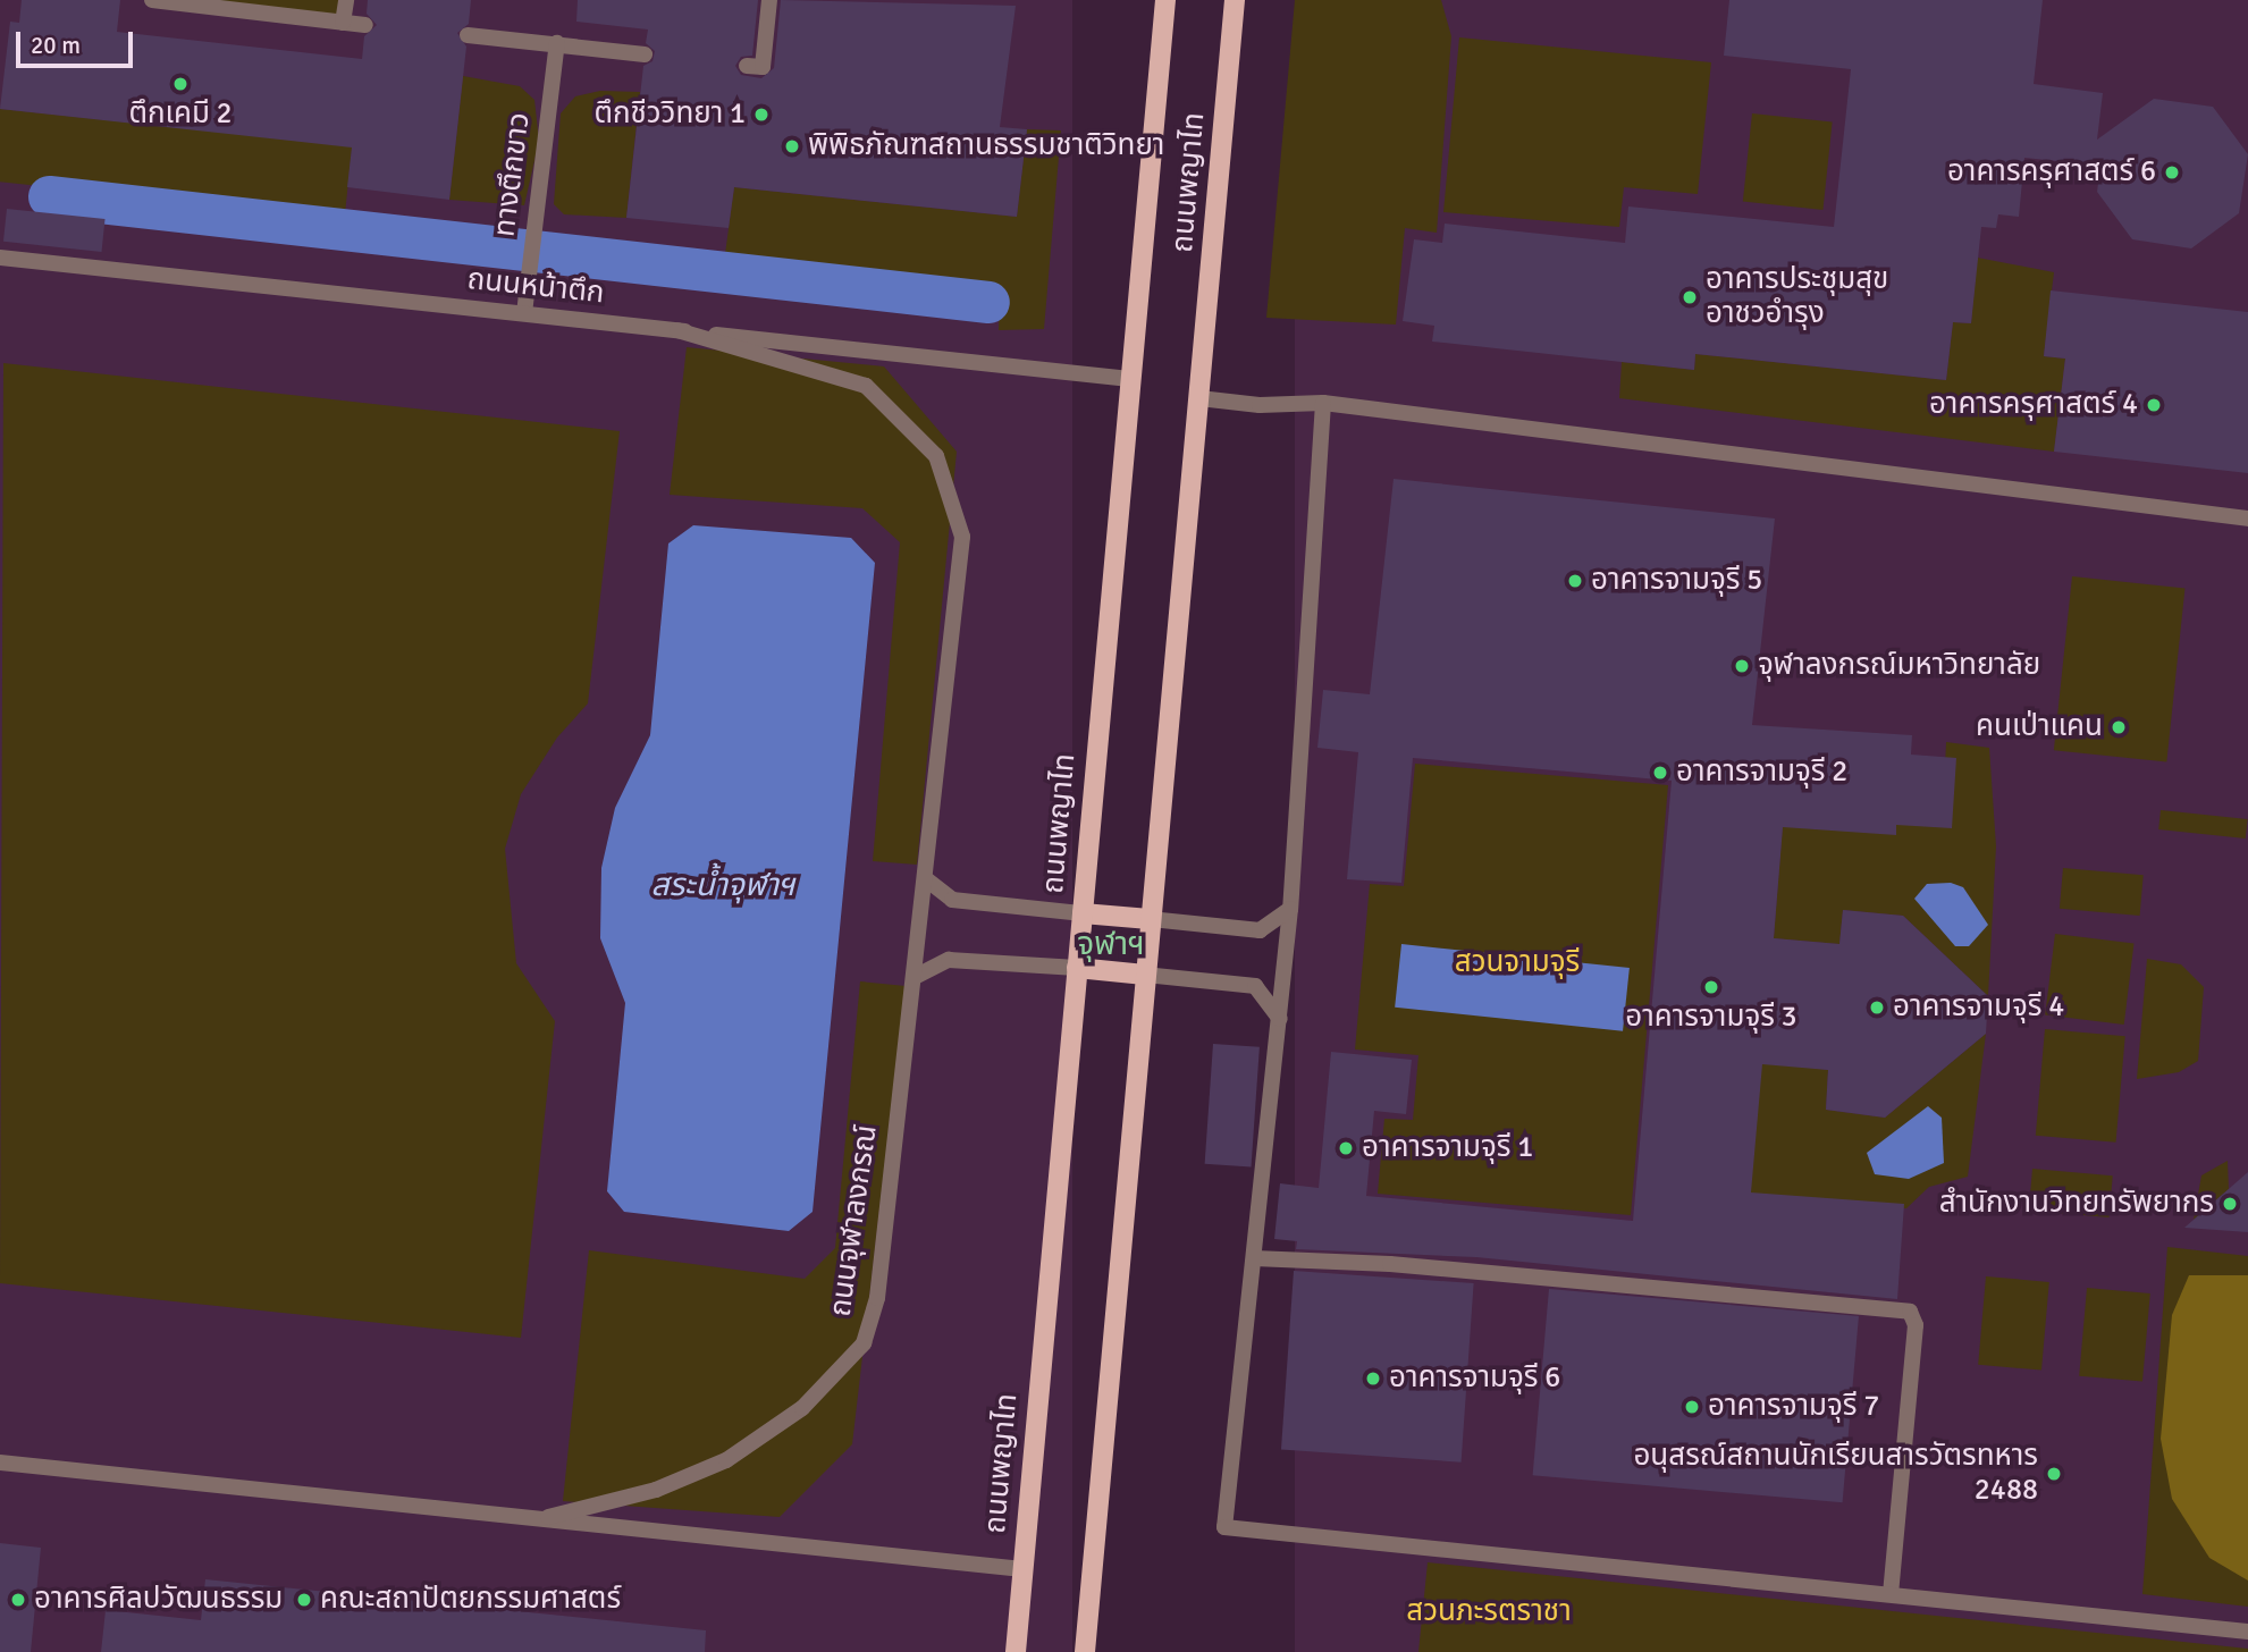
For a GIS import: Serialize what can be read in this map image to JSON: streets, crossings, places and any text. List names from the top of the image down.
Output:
{
  "streets": {
    "main road": ["ถนนพญาไท"],
    "street": ["ทางตึกขาว", "ถนนหน้าตึก", "ถนนจุฬาลงกรณ์"]
  },
  "crossings": [
    ["ทางตึกขาว", "ถนนหน้าตึก"],
    ["ถนนพญาไท", "ถนนหน้าตึก"],
    ["ถนนหน้าตึก", "ถนนจุฬาลงกรณ์"]
  ],
  "districts": ["จุฬาฯ"],
  "water": ["สระน้ำจุฬาฯ"],
  "parks": ["สวนจามจุรี", "สวนภะรตราชา"],
  "places": [
    "ตึกเคมี 2",
    "ตึกชีววิทยา 1",
    "พิพิธภัณฑสถานธรรมชาติวิทยา",
    "อาคารครุศาสตร์ 6",
    "อาคารประชุมสุข อาชวอำรุง",
    "อาคารครุศาสตร์ 4",
    "อาคารจามจุรี 5",
    "จุฬาลงกรณ์มหาวิทยาลัย",
    "คนเป่าแคน",
    "อาคารจามจุรี 2",
    "อาคารจามจุรี 3",
    "อาคารจามจุรี 4",
    "อาคารจามจุรี 1",
    "สำนักงานวิทยทรัพยากร",
    "อาคารจามจุรี 6",
    "อาคารจามจุรี 7",
    "อนุสรณ์สถานนักเรียนสารวัตรทหาร 2488",
    "อาคารศิลปวัฒนธรรม",
    "คณะสถาปัตยกรรมศาสตร์"
  ],
  "scale_bar": "20 m"
}
